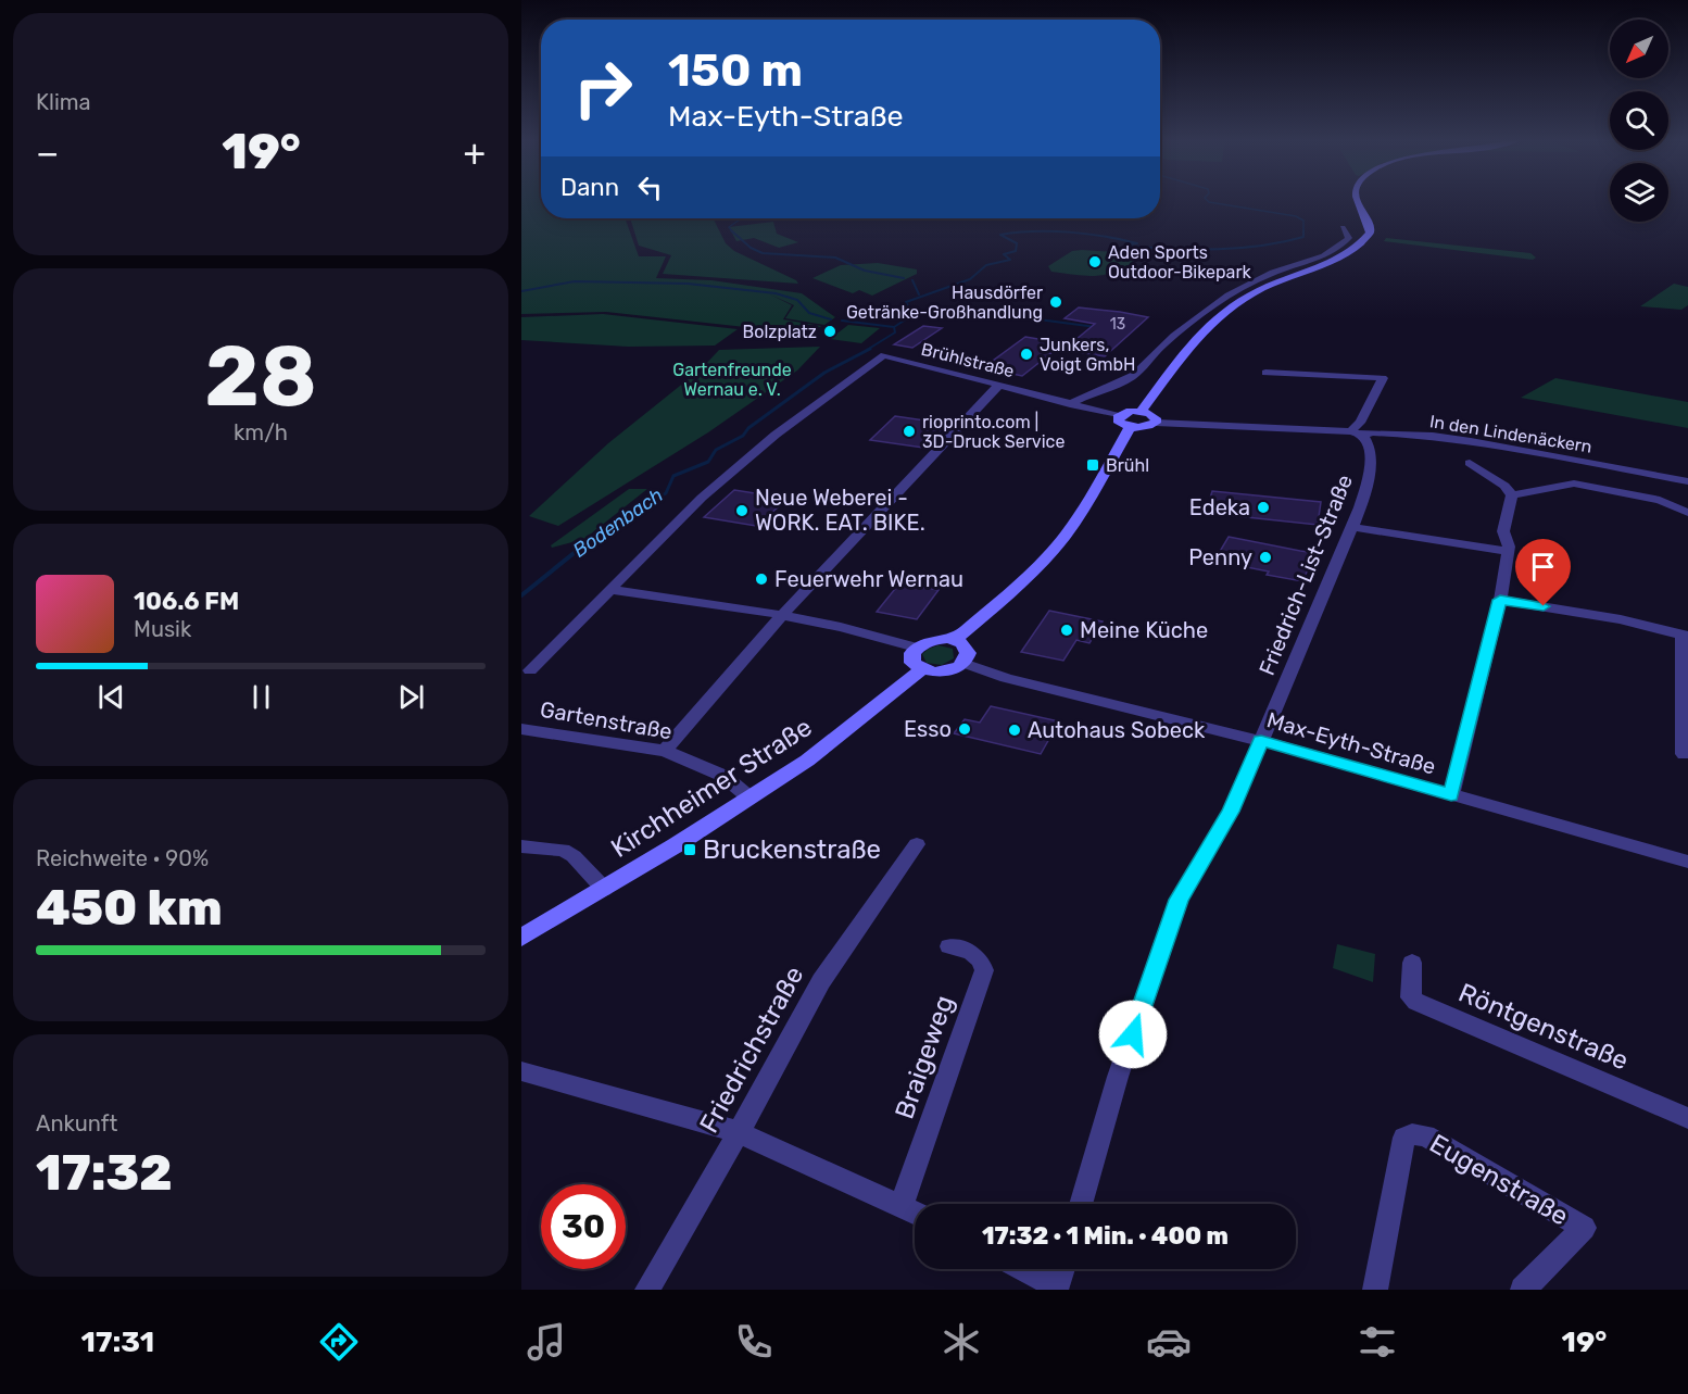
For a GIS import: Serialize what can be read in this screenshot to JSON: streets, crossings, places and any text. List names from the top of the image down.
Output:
{
  "streets": {
    "main road": ["Kirchheimer Straße"],
    "street": [
      "Brühlstraße",
      "In den Lindenäckern",
      "Friedrich-List-Straße",
      "Gartenstraße",
      "Max-Eyth-Straße",
      "Röntgenstraße",
      "Friedrichstraße",
      "Braigeweg",
      "Eugenstraße"
    ]
  },
  "crossings": [
    ["In den Lindenäckern", "Friedrich-List-Straße"],
    ["Friedrich-List-Straße", "Max-Eyth-Straße"],
    ["Gartenstraße", "Kirchheimer Straße"]
  ],
  "water": ["Bodenbach"],
  "parks": ["Gartenfreunde Wernau e. V."],
  "places": {
    "other": [
      "Aden Sports Outdoor-Bikepark",
      "Hausdörfer Getränke-Großhandlung",
      "Bolzplatz",
      "Junkers, Voigt GmbH",
      "rioprinto.com | 3D-Druck Service",
      "Edeka",
      "Neue Weberei - WORK. EAT. BIKE.",
      "Penny",
      "Feuerwehr Wernau",
      "Meine Küche",
      "Esso",
      "Autohaus Sobeck"
    ],
    "transit": ["Brühl", "Bruckenstraße"]
  },
  "house_numbers": ["13"],
  "north": "bottom left",
  "page": {
    "tile": [
      "Klima",
      ["28", "km/h"],
      ["Reichweite · 90%", "450 km"],
      ["Ankunft", "17:32"]
    ],
    "turn": ["150 m", "Max-Eyth-Straße"],
    "heat": ["−", "19°", "+"],
    "then": "Dann",
    "song": ["106.6 FM", "Musik"],
    "limit": "30",
    "trip": "17:32 · 1 Min. · 400 m",
    "tabs": ["17:31", "19°"]
  }
}
